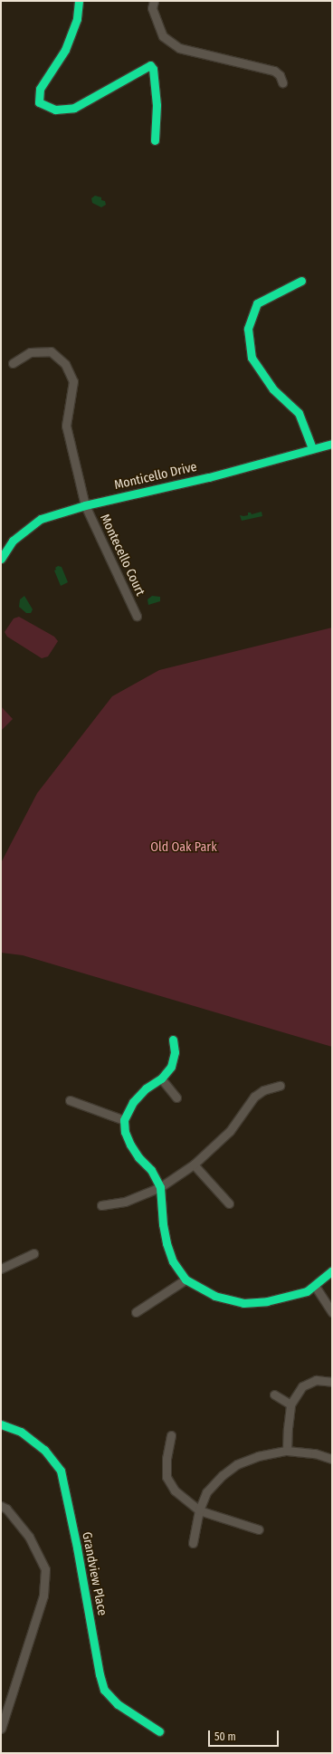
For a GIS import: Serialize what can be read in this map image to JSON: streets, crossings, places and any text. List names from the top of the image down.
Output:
{
  "streets": {
    "street": ["Monticello Drive", "Montecello Court", "Grandview Place"]
  },
  "crossings": [
    ["Monticello Drive", "Montecello Court"]
  ],
  "parks": ["Old Oak Park"],
  "scale_bar": "50 m"
}
